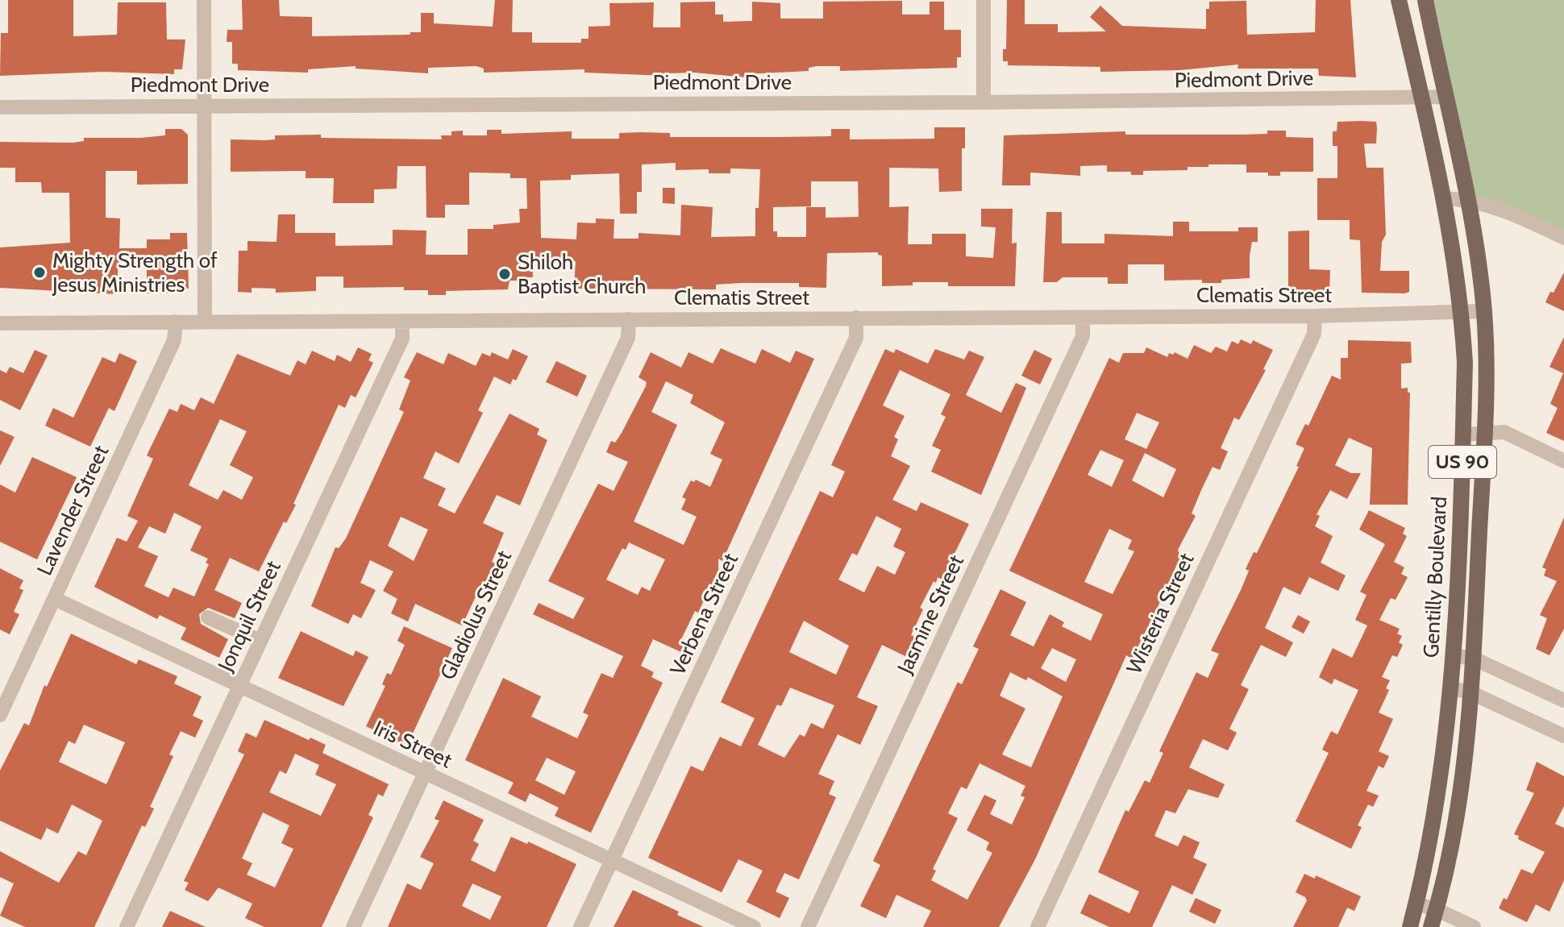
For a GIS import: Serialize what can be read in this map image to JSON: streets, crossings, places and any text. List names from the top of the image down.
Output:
{
  "streets": {
    "main road": ["US 90", "Gentilly Boulevard"],
    "street": [
      "Piedmont Drive",
      "Clematis Street",
      "Lavender Street",
      "Wisteria Street",
      "Verbena Street",
      "Jasmine Street",
      "Gladiolus Street",
      "Jonquil Street",
      "Iris Street"
    ]
  },
  "crossings": [
    ["Piedmont Drive", "Gentilly Boulevard"],
    ["Clematis Street", "Lavender Street"],
    ["Clematis Street", "Gentilly Boulevard"],
    ["Clematis Street", "Wisteria Street"],
    ["Clematis Street", "Verbena Street"],
    ["Clematis Street", "Jasmine Street"],
    ["Clematis Street", "Gladiolus Street"],
    ["Clematis Street", "Jonquil Street"],
    ["Lavender Street", "Iris Street"],
    ["Verbena Street", "Iris Street"],
    ["Gladiolus Street", "Iris Street"],
    ["Jonquil Street", "Iris Street"]
  ],
  "places": ["Mighty Strength of Jesus Ministries", "Shiloh Baptist Church"]
}
